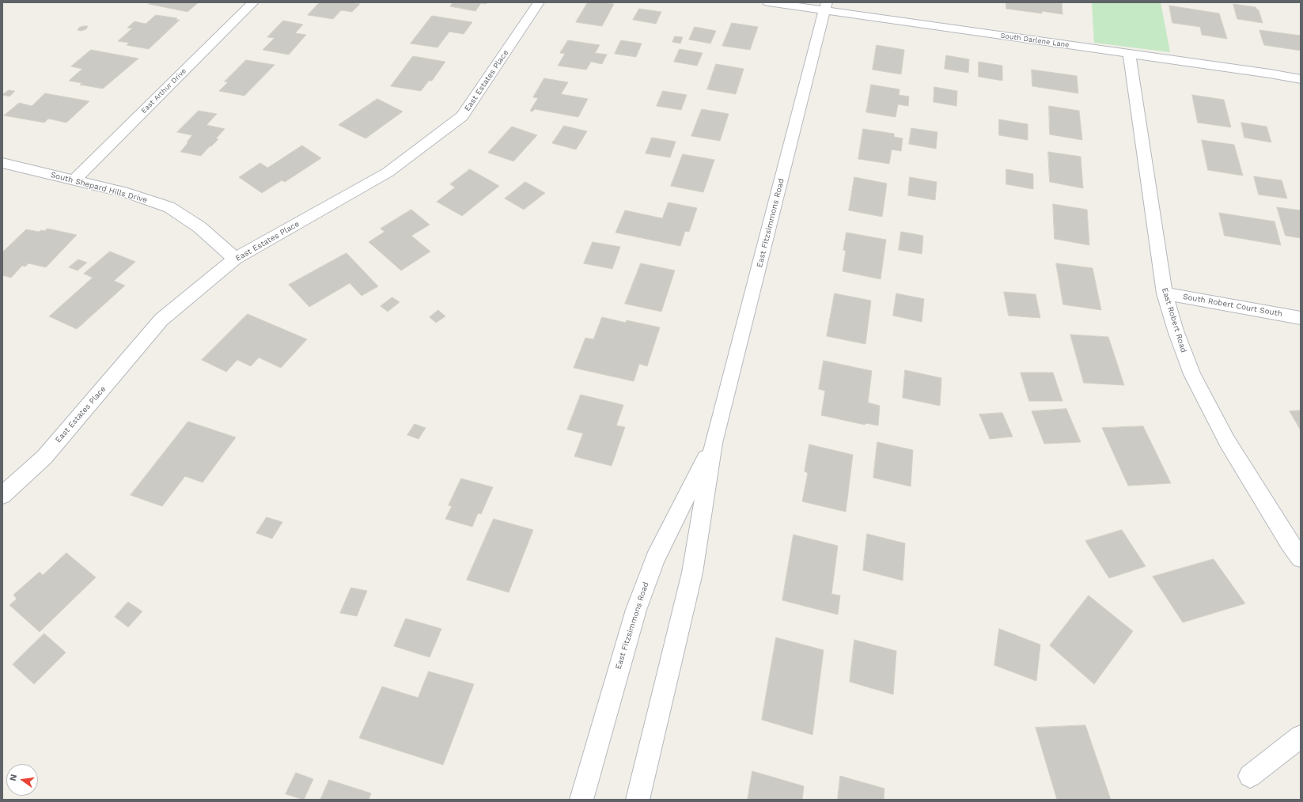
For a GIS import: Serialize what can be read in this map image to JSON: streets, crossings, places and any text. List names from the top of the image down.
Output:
{
  "streets": {
    "street": [
      "South Darlene Lane",
      "East Estates Place",
      "East Arthur Drive",
      "South Shepard Hills Drive",
      "East Fitzsimmons Road",
      "South Robert Court South",
      "East Robert Road"
    ]
  },
  "crossings": [
    ["South Darlene Lane", "East Fitzsimmons Road"],
    ["South Darlene Lane", "East Robert Road"],
    ["East Estates Place", "South Shepard Hills Drive"],
    ["East Arthur Drive", "South Shepard Hills Drive"],
    ["South Robert Court South", "East Robert Road"]
  ],
  "north": "left"
}
